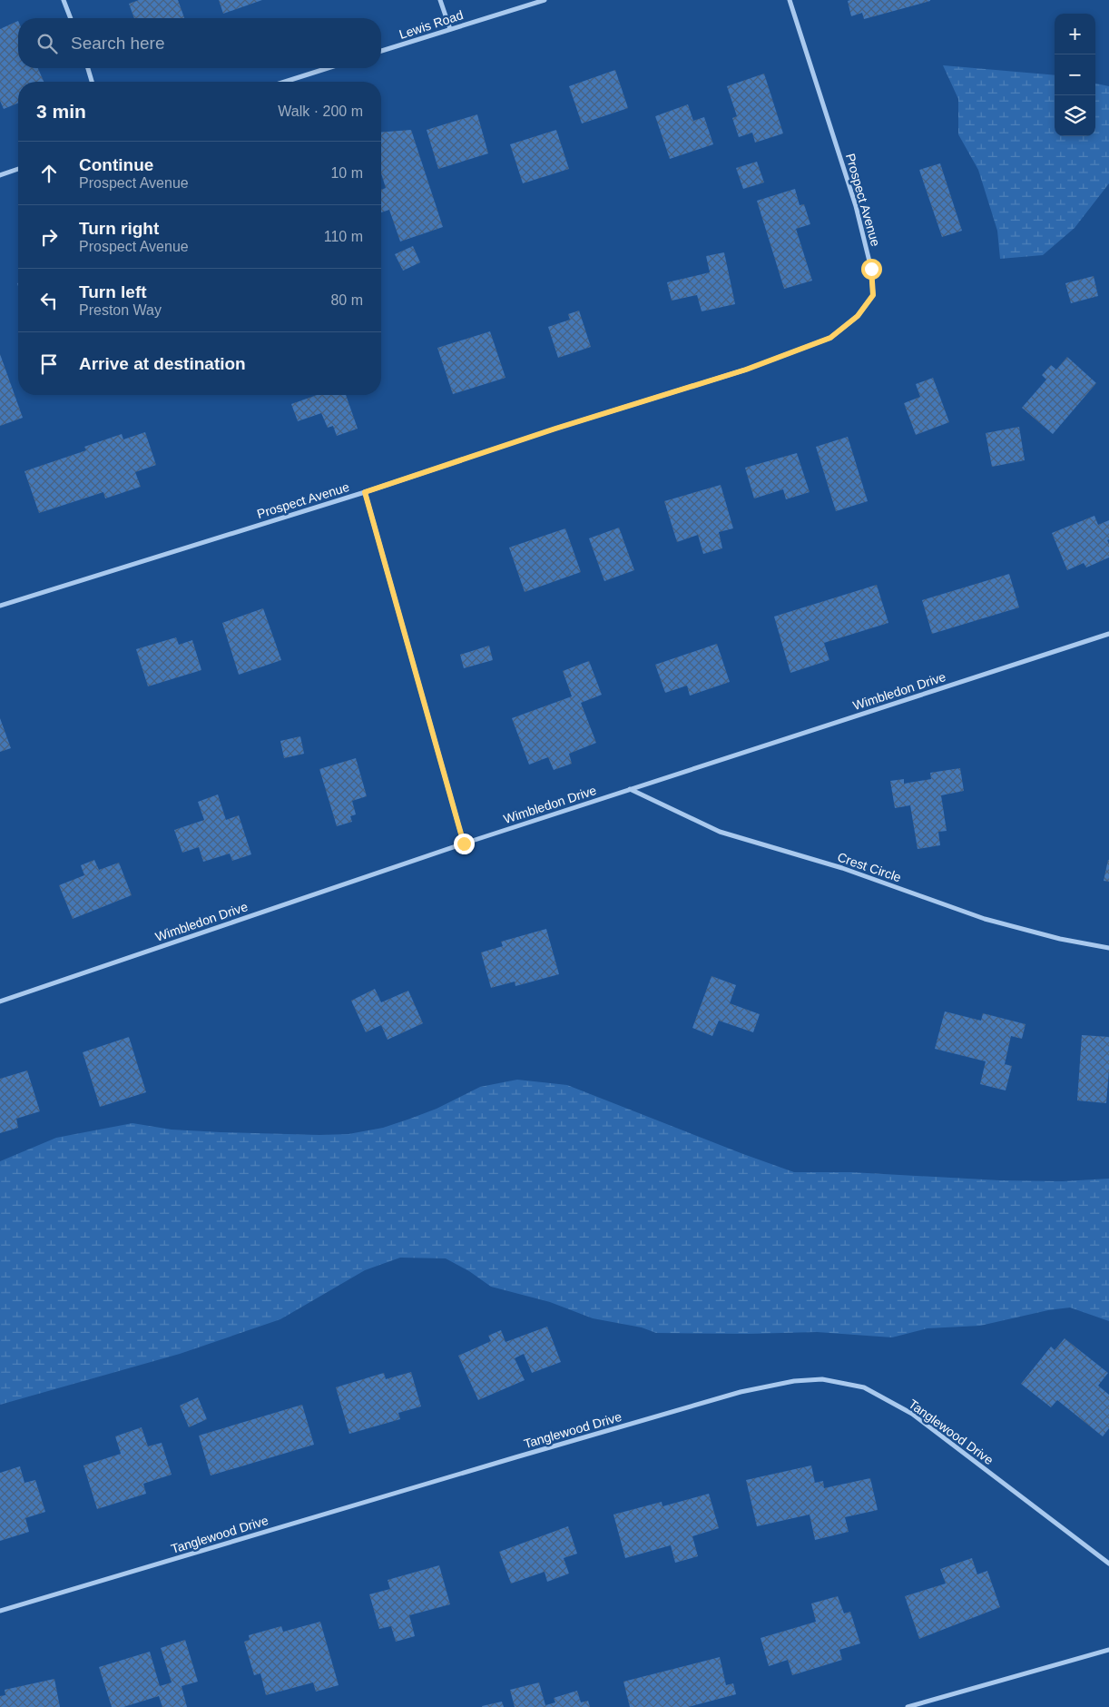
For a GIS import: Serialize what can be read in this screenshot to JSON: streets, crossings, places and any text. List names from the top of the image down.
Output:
{
  "streets": {
    "street": [
      "Lewis Road",
      "Prospect Avenue",
      "Wimbledon Drive",
      "Crest Circle",
      "Tanglewood Drive"
    ]
  },
  "crossings": [
    ["Wimbledon Drive", "Crest Circle"]
  ],
  "page": {
    "map_buttons": ["+", "−"],
    "search": "Search here",
    "heading": ["3 min", "Walk · 200 m"],
    "list": [
      ["Continue", "Prospect Avenue", "10 m"],
      ["Turn right", "Prospect Avenue", "110 m"],
      ["Turn left", "Preston Way", "80 m"],
      "Arrive at destination"
    ]
  }
}
